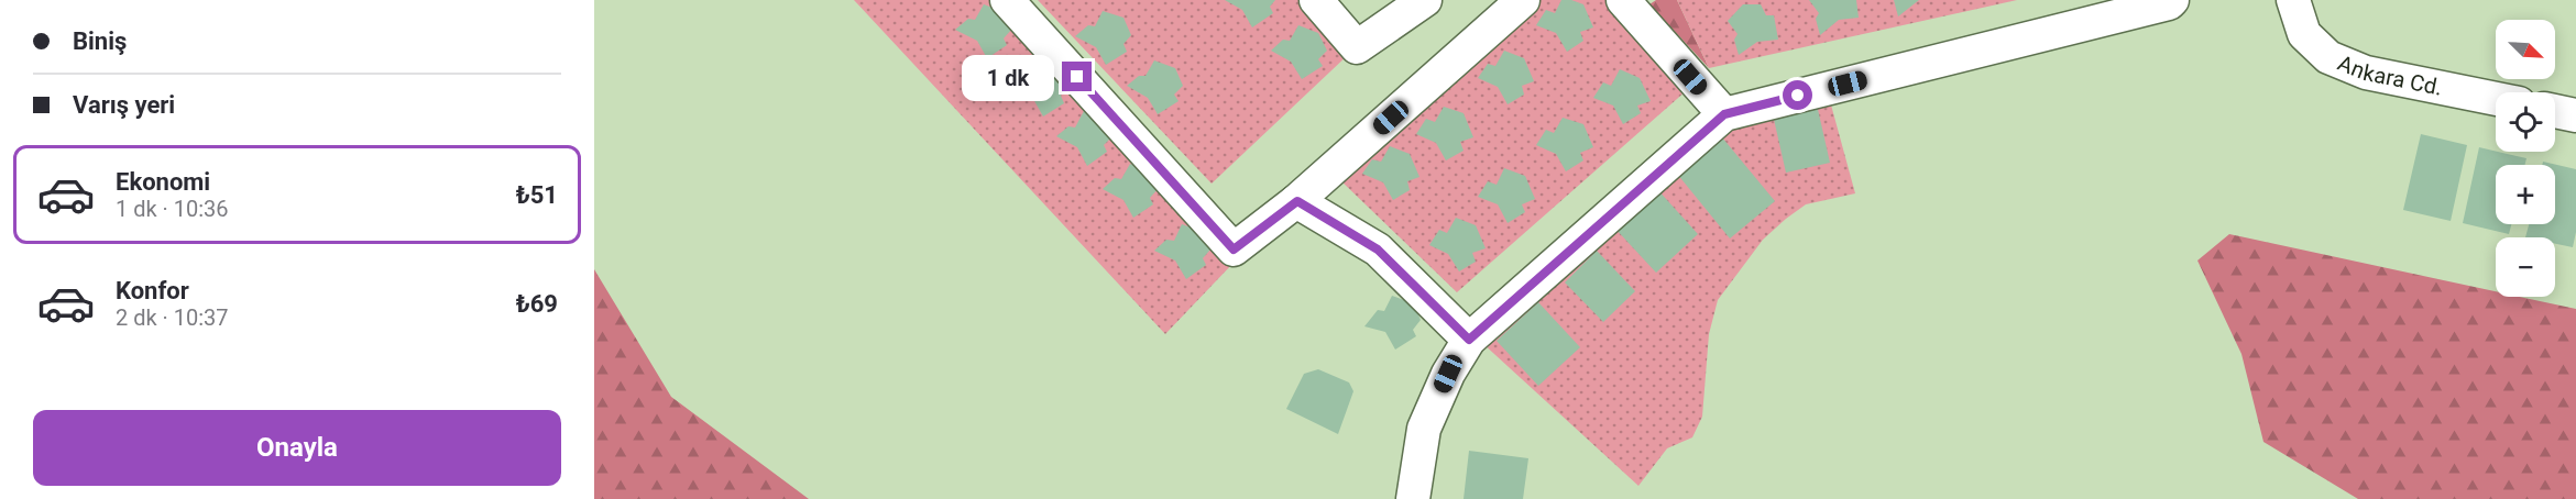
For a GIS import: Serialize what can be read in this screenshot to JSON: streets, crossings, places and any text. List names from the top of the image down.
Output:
{
  "streets": {
    "street": ["Ankara Cd."]
  },
  "north": "bottom right",
  "page": {
    "banner": ["Biniş", "Varış yeri"],
    "map_buttons": ["+", "−"],
    "bubble": "1 dk",
    "list": [
      {
        "name": "Ekonomi",
        "note": "1 dk · 10:36",
        "value": "₺51"
      },
      {
        "name": "Konfor",
        "note": "2 dk · 10:37",
        "value": "₺69"
      }
    ],
    "buttons": "Onayla"
  }
}
